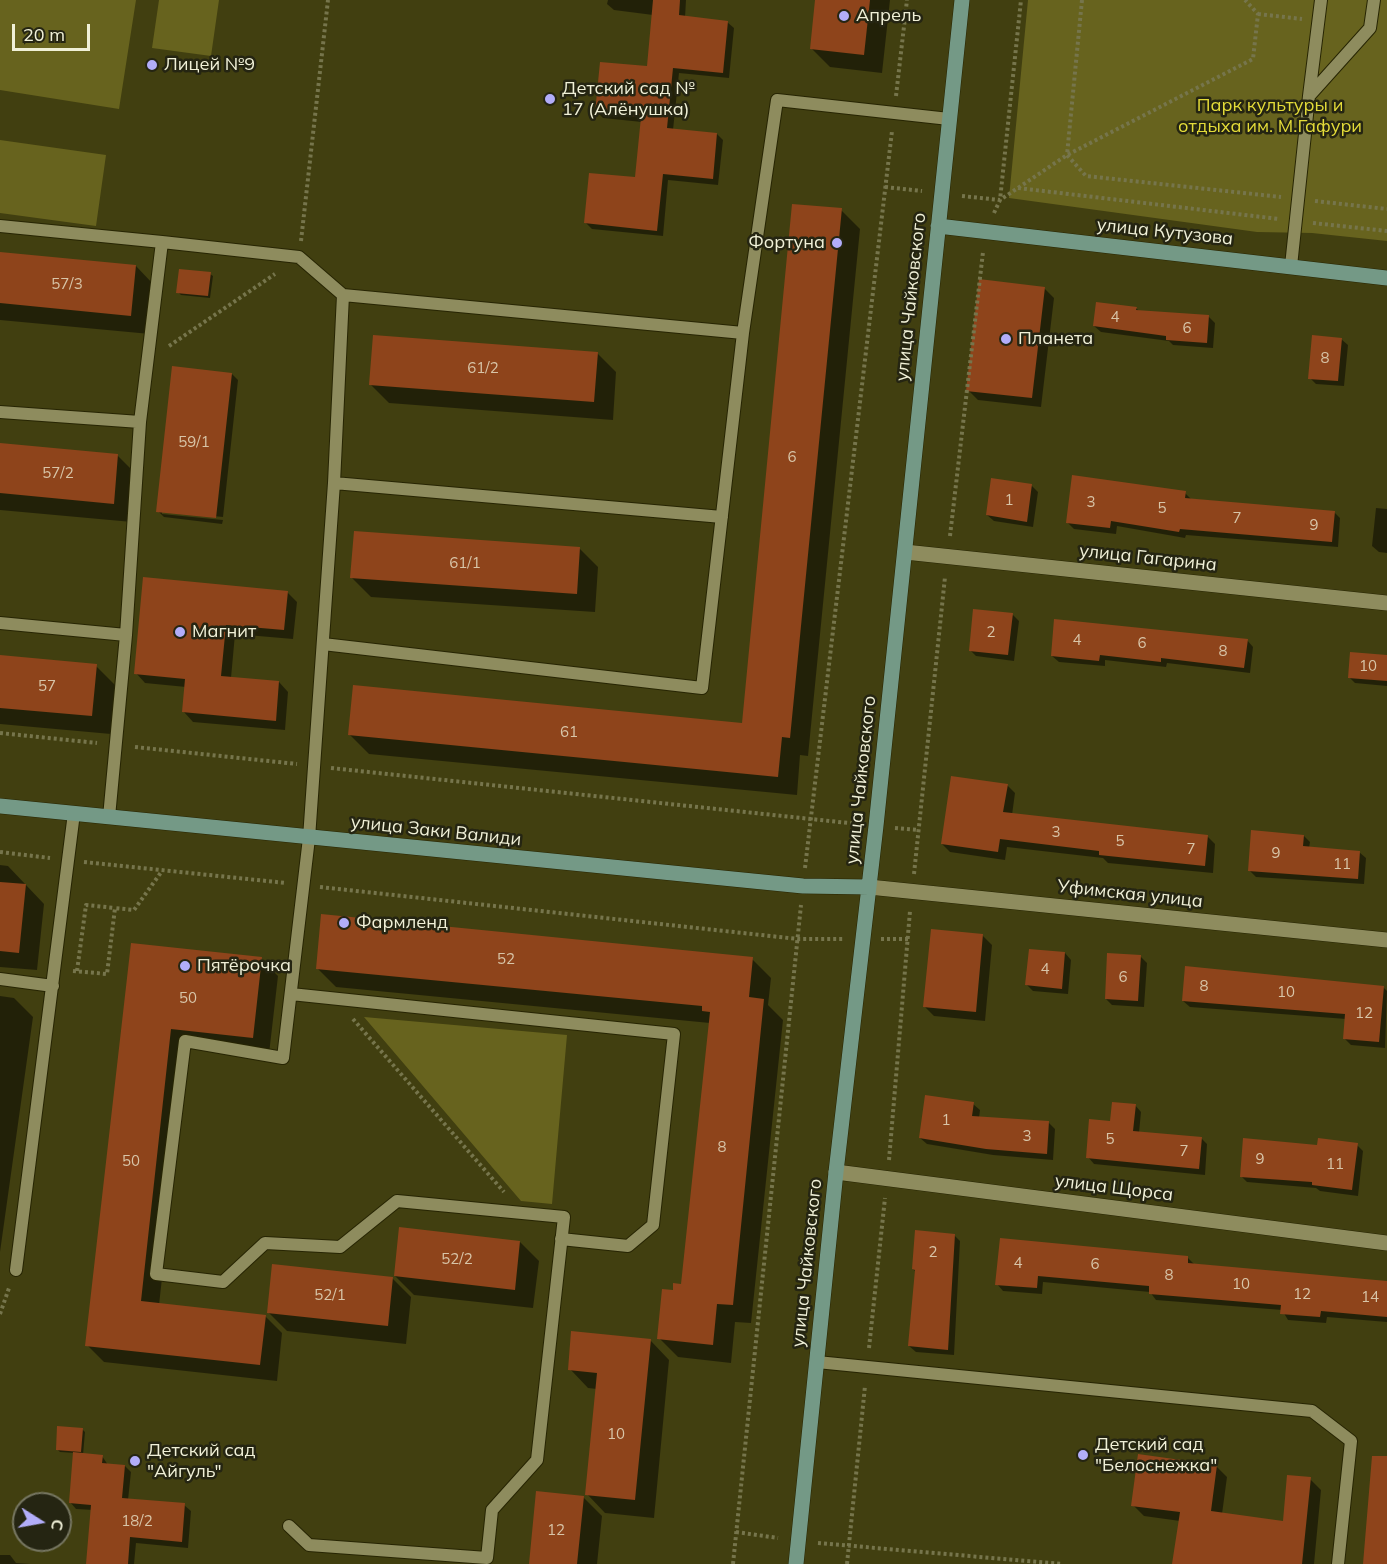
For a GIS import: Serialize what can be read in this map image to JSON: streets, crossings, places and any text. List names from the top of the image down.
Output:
{
  "streets": {
    "main road": ["улица Кутузова", "улица Чайковского", "улица Заки Валиди"],
    "street": ["улица Гагарина", "Уфимская улица", "улица Щорса"]
  },
  "crossings": [
    ["улица Кутузова", "улица Чайковского"],
    ["улица Чайковского", "улица Гагарина"],
    ["улица Чайковского", "улица Заки Валиди"],
    ["улица Чайковского", "Уфимская улица"],
    ["улица Чайковского", "улица Щорса"],
    ["улица Заки Валиди", "Уфимская улица"]
  ],
  "parks": ["Парк культуры и отдыха им. М.Гафури"],
  "places": [
    "Апрель",
    "Лицей №9",
    "Детский сад № 17 (Алёнушка)",
    "Фортуна",
    "Планета",
    "Магнит",
    "Фармленд",
    "Пятёрочка",
    "Детский сад \"Белоснежка\"",
    "Детский сад \"Айгуль\""
  ],
  "house_numbers": [
    "57/3",
    "4",
    "6",
    "8",
    "61/2",
    "59/1",
    "6",
    "57/2",
    "1",
    "3",
    "5",
    "7",
    "9",
    "61/1",
    "2",
    "4",
    "6",
    "8",
    "10",
    "57",
    "61",
    "3",
    "5",
    "7",
    "9",
    "11",
    "52",
    "4",
    "6",
    "8",
    "10",
    "50",
    "12",
    "1",
    "3",
    "5",
    "8",
    "7",
    "9",
    "50",
    "11",
    "2",
    "52/2",
    "4",
    "6",
    "8",
    "10",
    "12",
    "52/1",
    "14",
    "10",
    "18/2",
    "12"
  ],
  "scale_bar": "20 m",
  "north": "right"
}
